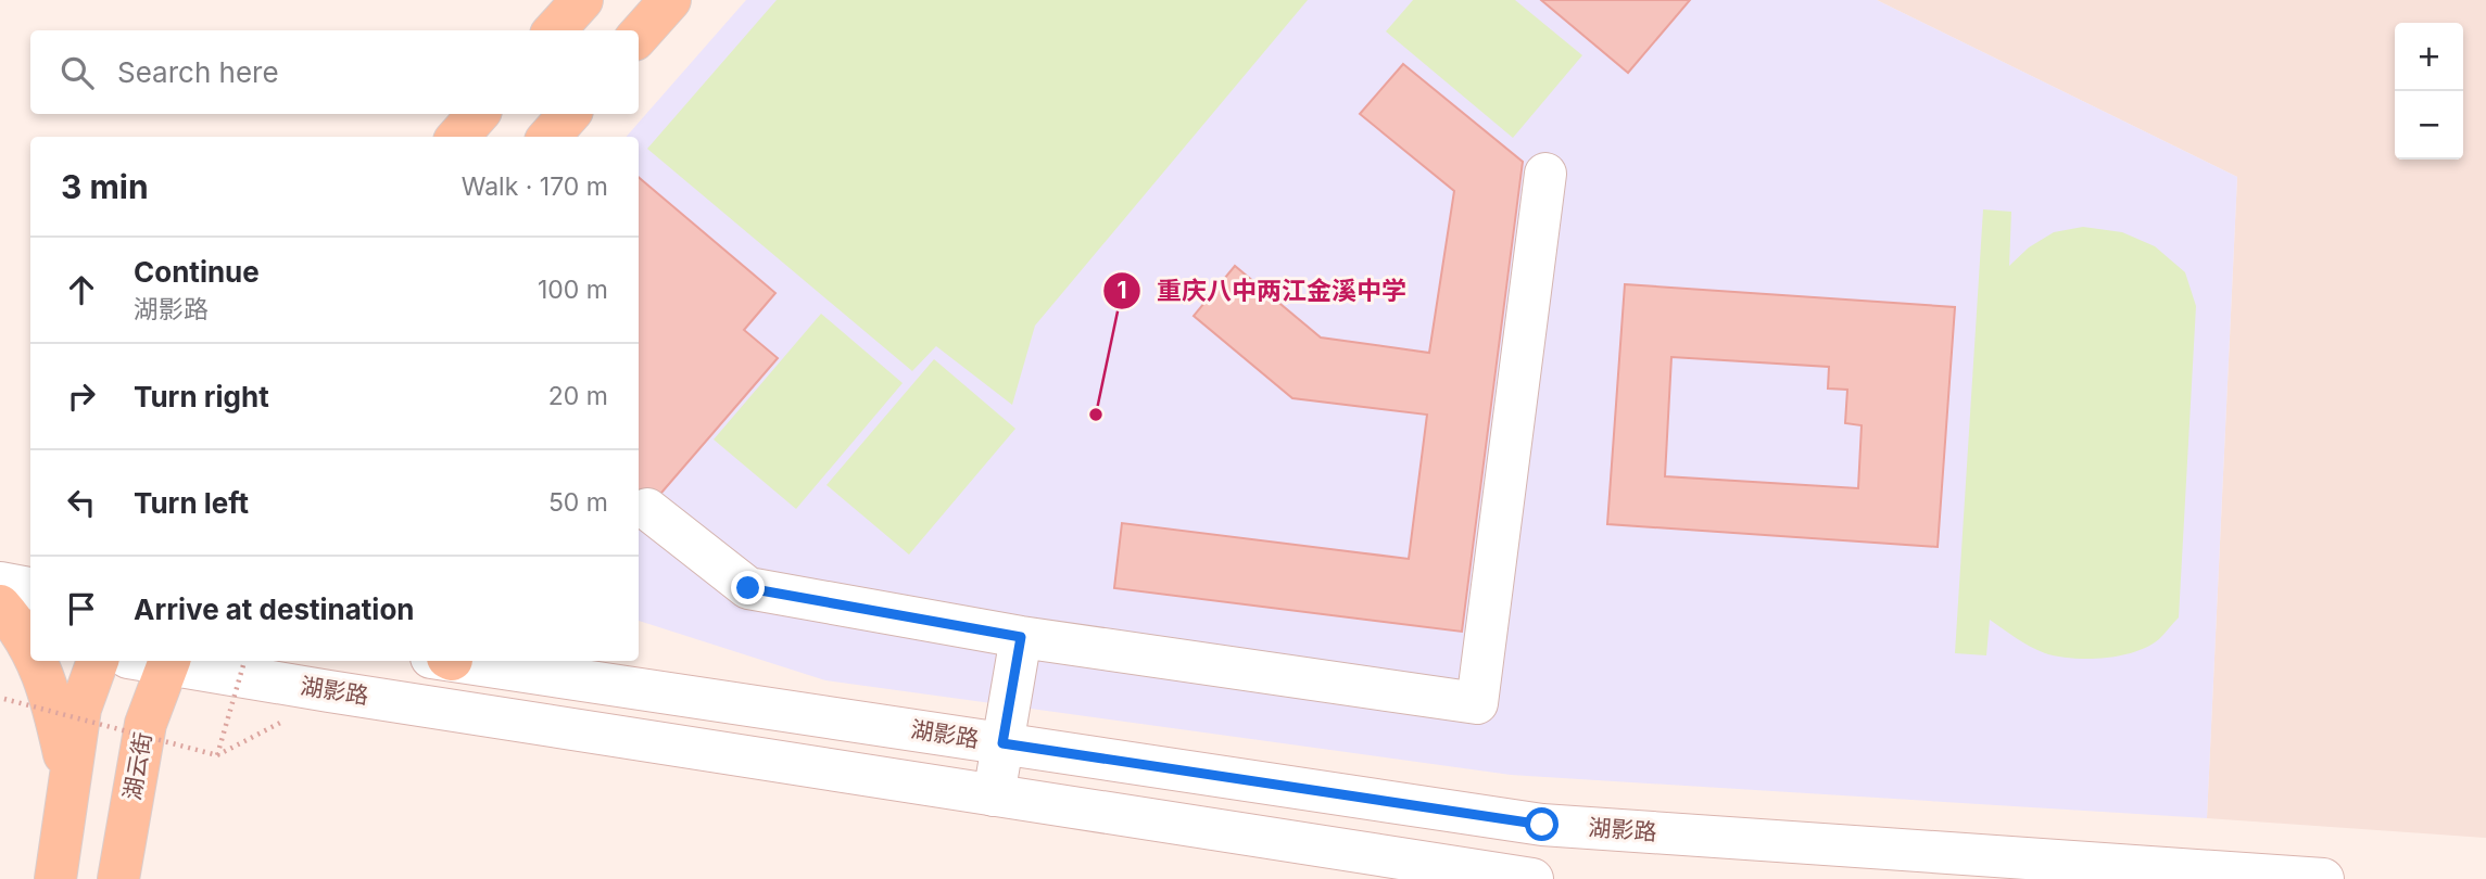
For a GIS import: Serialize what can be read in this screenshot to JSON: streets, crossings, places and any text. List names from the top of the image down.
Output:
{
  "streets": {
    "main road": ["湖影路", "湖云街"]
  },
  "places": ["重庆八中两江金溪中学"],
  "page": {
    "map_buttons": ["+", "−"],
    "search": "Search here",
    "heading": ["3 min", "Walk · 170 m"],
    "list": [
      ["Continue", "湖影路", "100 m"],
      ["Turn right", "20 m"],
      ["Turn left", "50 m"],
      "Arrive at destination"
    ]
  }
}
